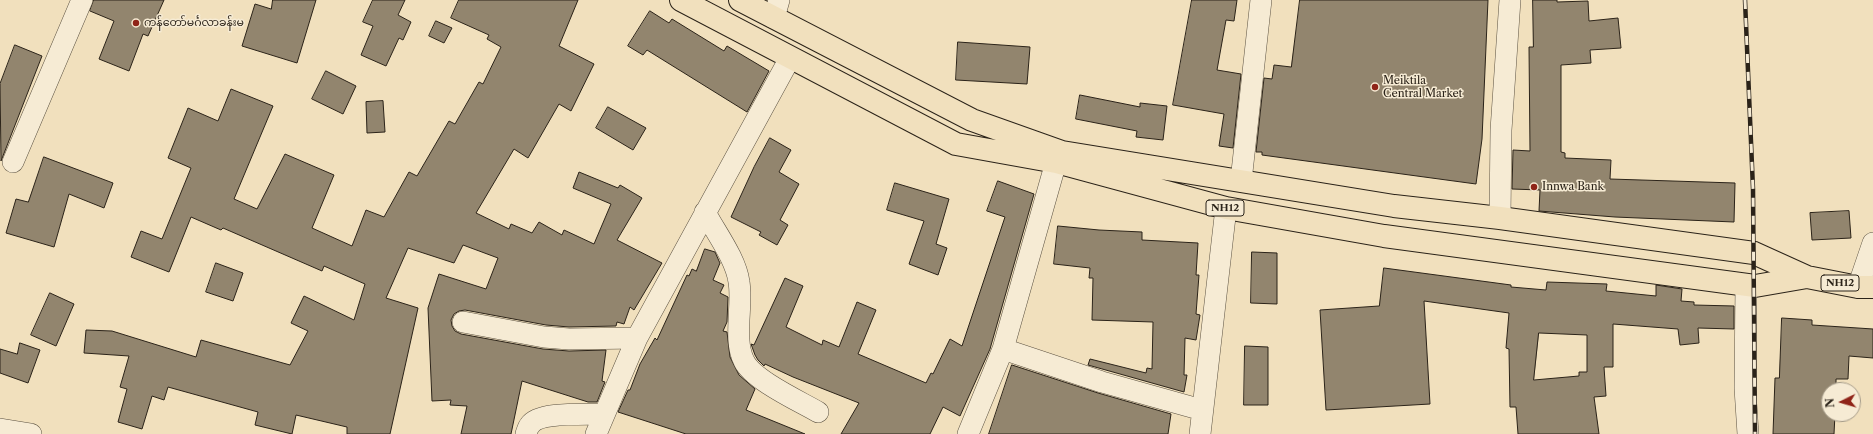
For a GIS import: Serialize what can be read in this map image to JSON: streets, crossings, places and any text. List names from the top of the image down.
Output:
{
  "streets": {
    "highway": ["NH12"]
  },
  "places": ["ကန်တော်မင်္ဂလာခန်းမ", "Meiktila Central Market", "Innwa Bank"],
  "north": "left"
}
